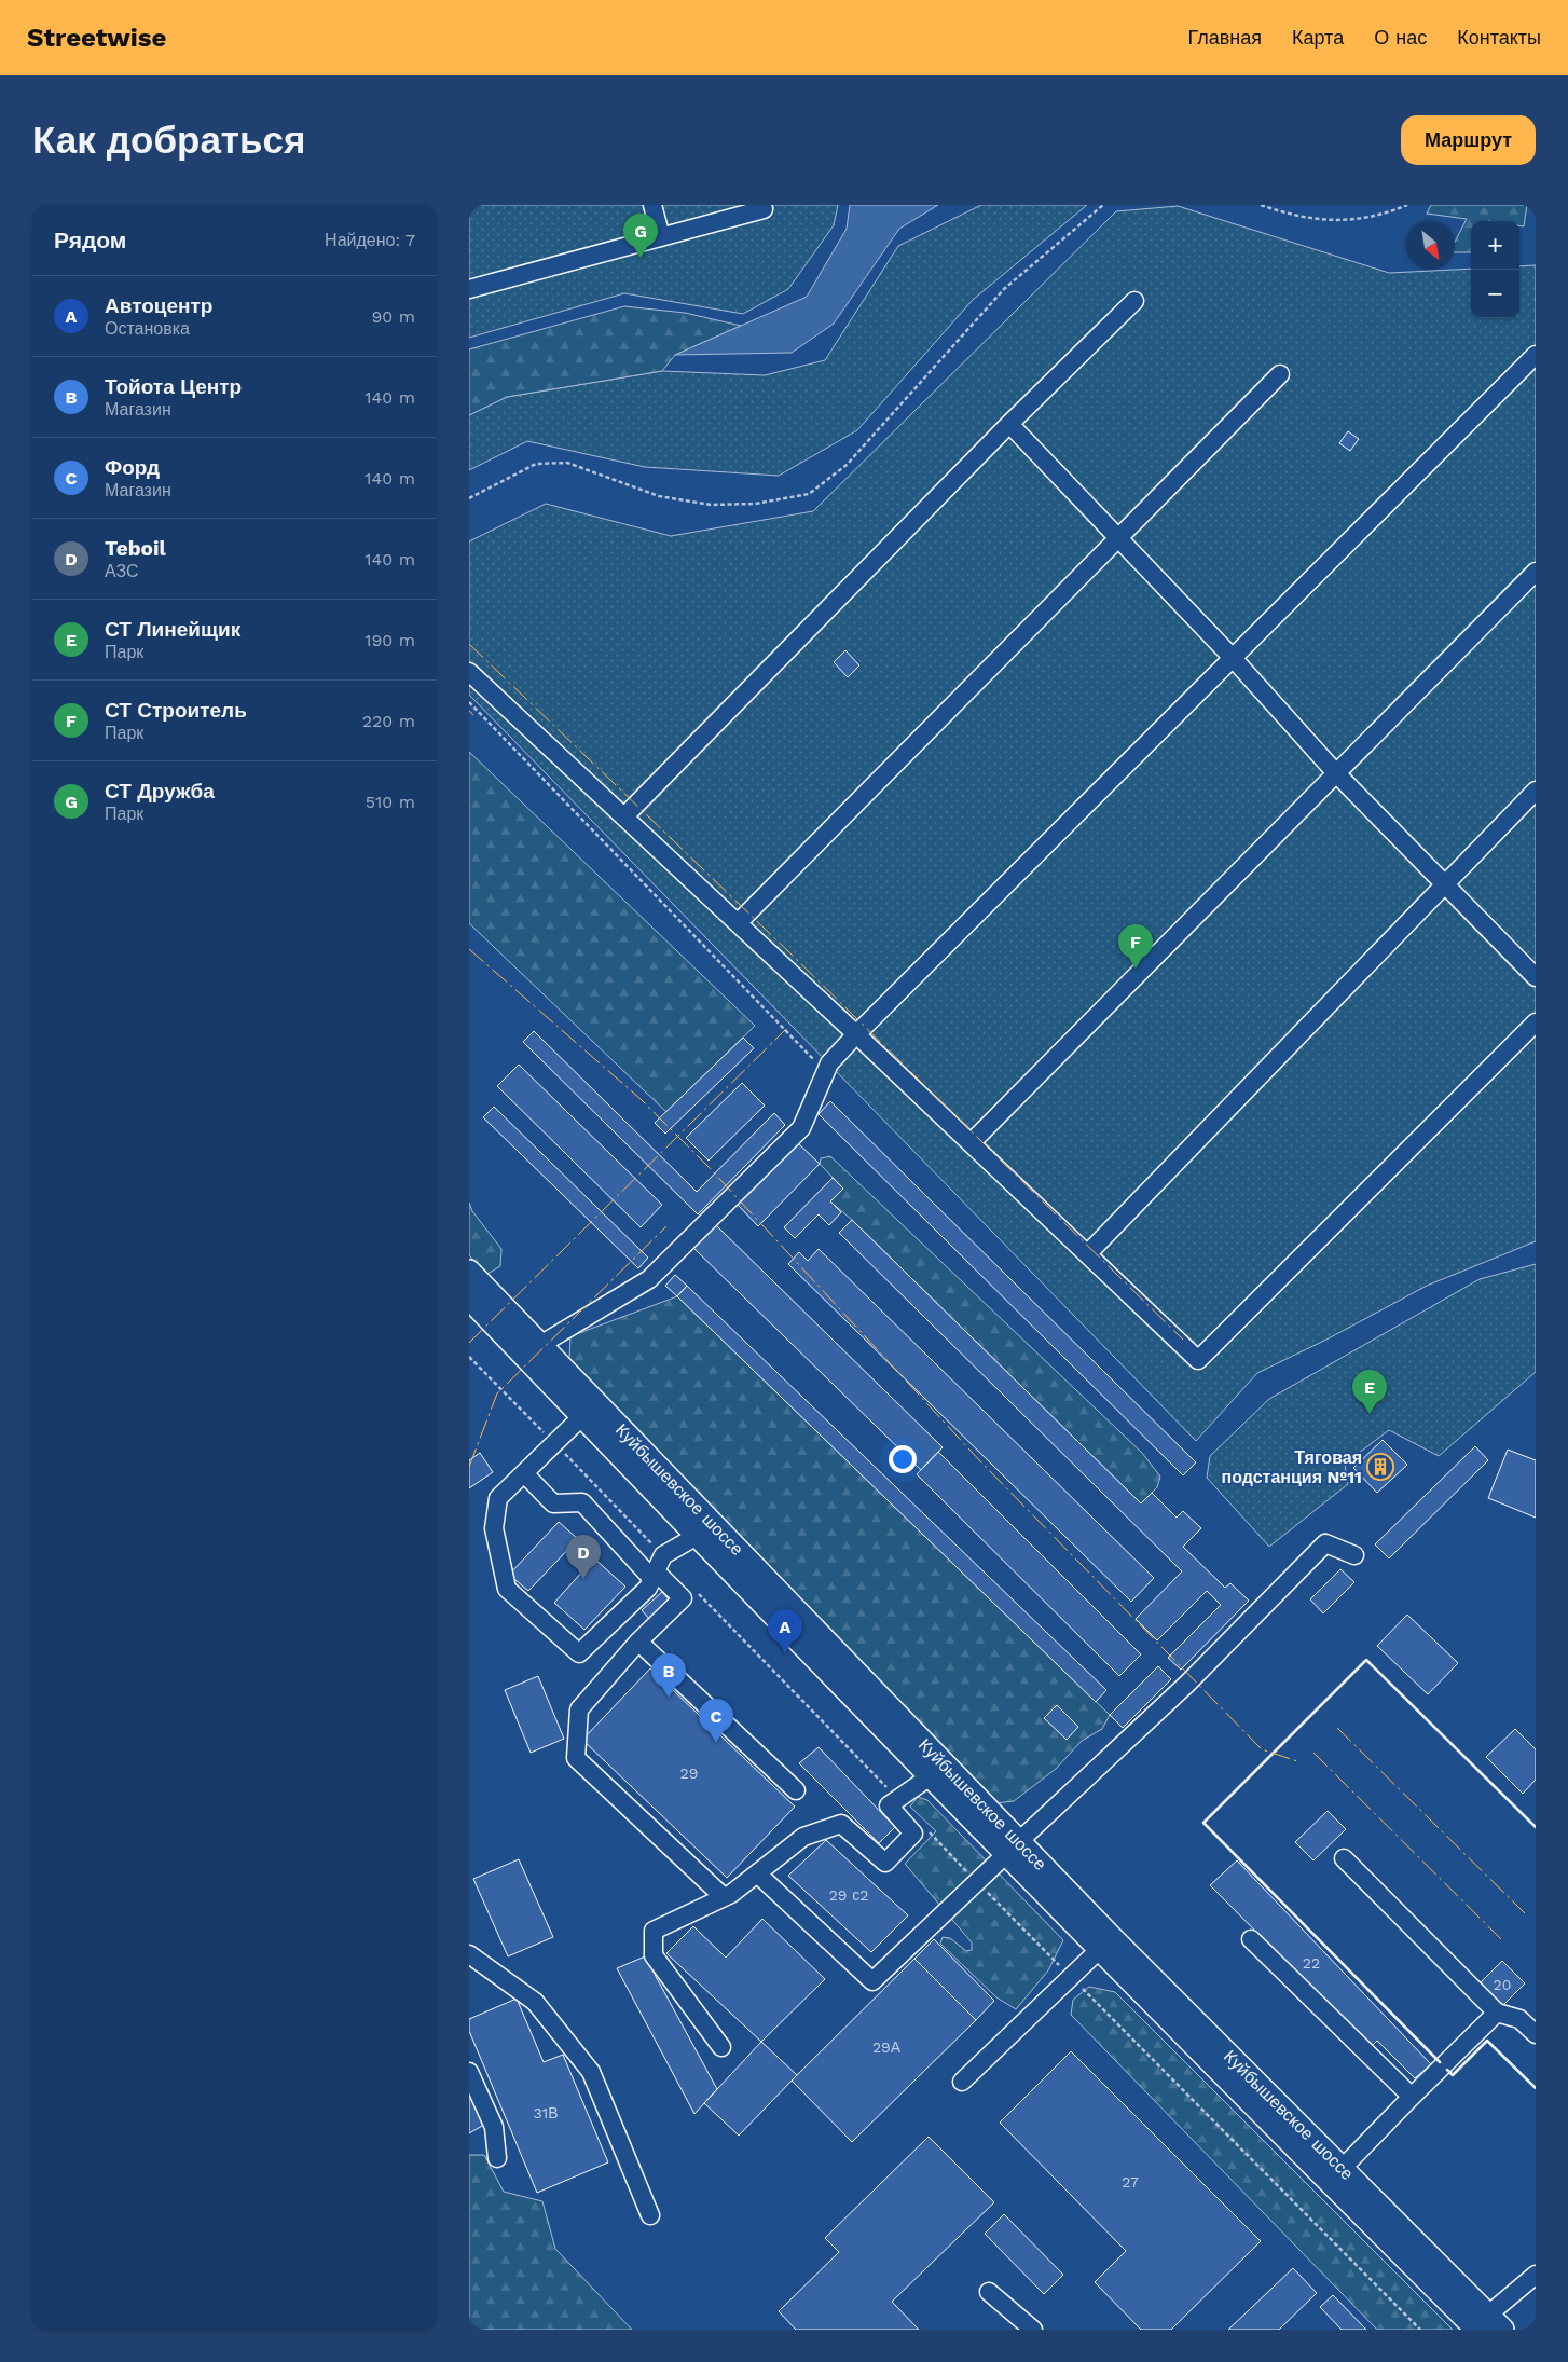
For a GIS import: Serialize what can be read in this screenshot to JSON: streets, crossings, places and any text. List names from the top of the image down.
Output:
{
  "streets": {
    "main road": ["Куйбышевское шоссе"]
  },
  "places": {
    "building": ["Тяговая подстанция №11"]
  },
  "house_numbers": [
    "29",
    "29 с2",
    "22",
    "20",
    "29А",
    "31В",
    "27"
  ],
  "north": "bottom right",
  "page": {
    "header": "Streetwise",
    "nav": [
      "Главная",
      "Карта",
      "О нас",
      "Контакты"
    ],
    "buttons": "Маршрут",
    "title": "Как добраться",
    "heading": ["Рядом", "Найдено: 7"],
    "pins": [
      "G",
      "F",
      "E",
      "D",
      "A",
      "B",
      "C"
    ],
    "map_buttons": ["+", "−"],
    "list": [
      {
        "mark": "A",
        "name": "Автоцентр",
        "note": "Остановка",
        "value": "90 m"
      },
      {
        "mark": "B",
        "name": "Тойота Центр",
        "note": "Магазин",
        "value": "140 m"
      },
      {
        "mark": "C",
        "name": "Форд",
        "note": "Магазин",
        "value": "140 m"
      },
      {
        "mark": "D",
        "name": "Teboil",
        "note": "АЗС",
        "value": "140 m"
      },
      {
        "mark": "E",
        "name": "СТ Линейщик",
        "note": "Парк",
        "value": "190 m"
      },
      {
        "mark": "F",
        "name": "СТ Строитель",
        "note": "Парк",
        "value": "220 m"
      },
      {
        "mark": "G",
        "name": "СТ Дружба",
        "note": "Парк",
        "value": "510 m"
      }
    ]
  }
}
